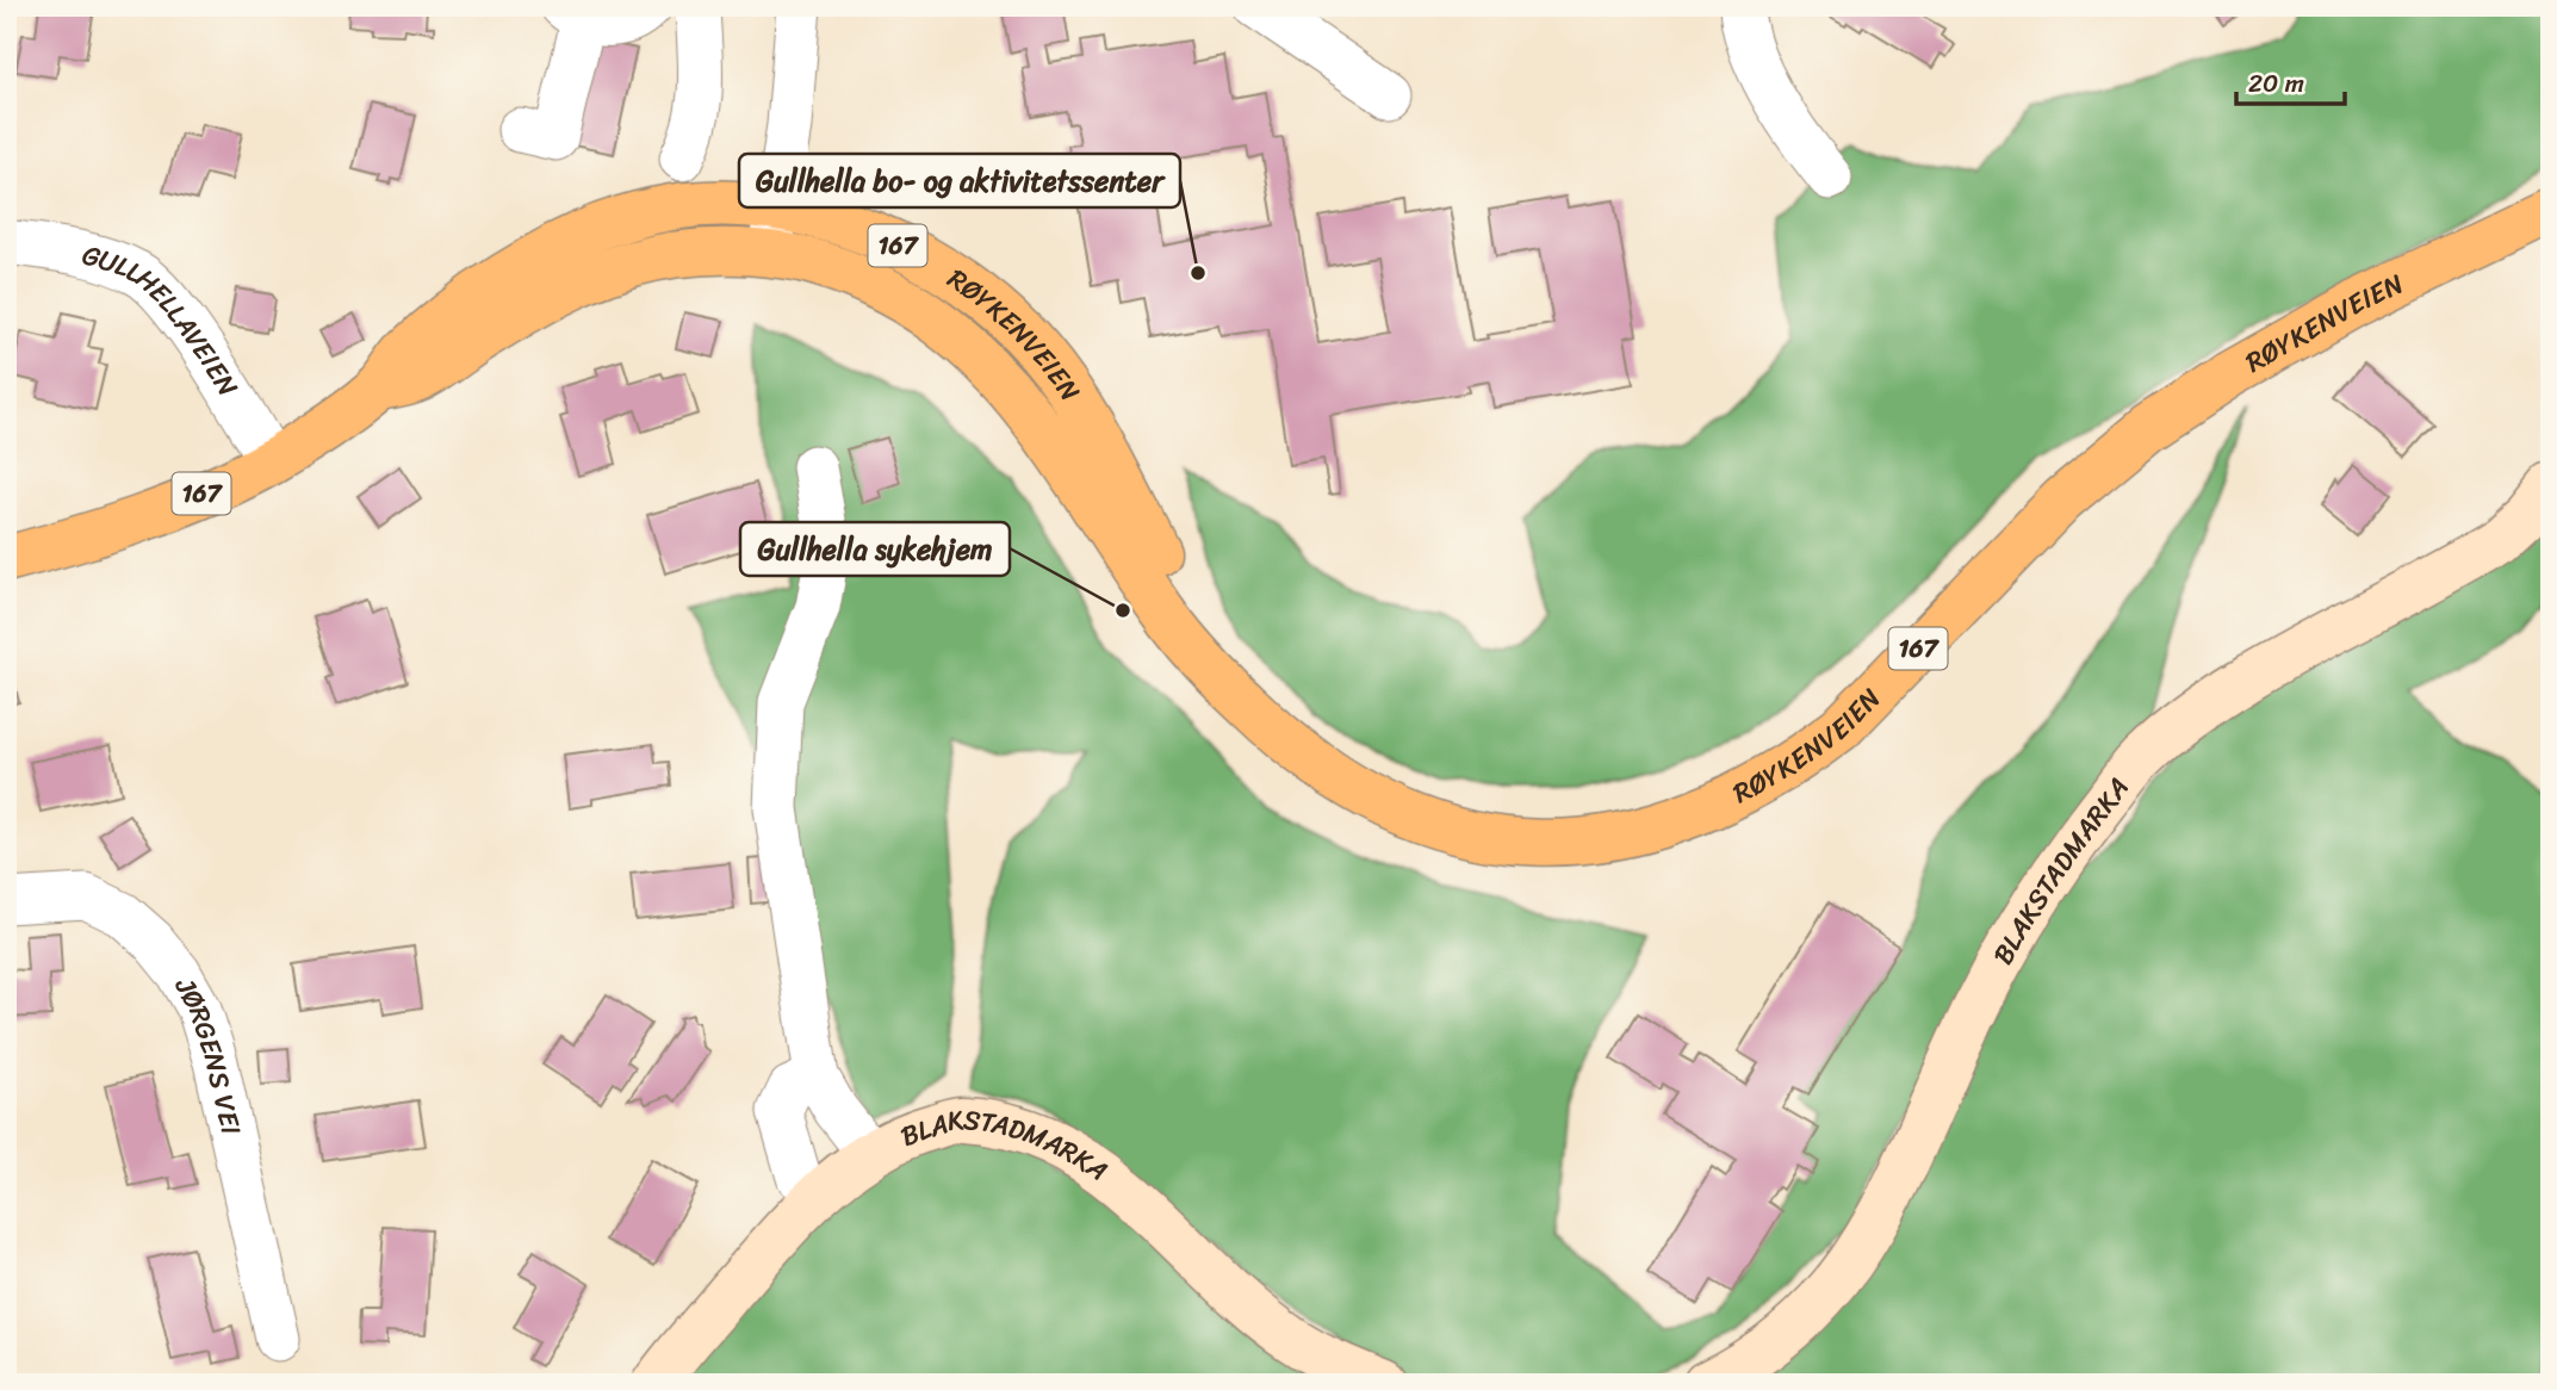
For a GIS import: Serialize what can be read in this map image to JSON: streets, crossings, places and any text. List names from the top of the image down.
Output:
{
  "streets": {
    "main road": ["167", "RØYKENVEIEN", "BLAKSTADMARKA"],
    "street": ["GULLHELLAVEIEN", "JØRGENS VEI"]
  },
  "crossings": [
    ["RØYKENVEIEN", "GULLHELLAVEIEN"]
  ],
  "places": ["Gullhella bo- og aktivitetssenter", "Gullhella sykehjem"],
  "scale_bar": "20 m"
}
